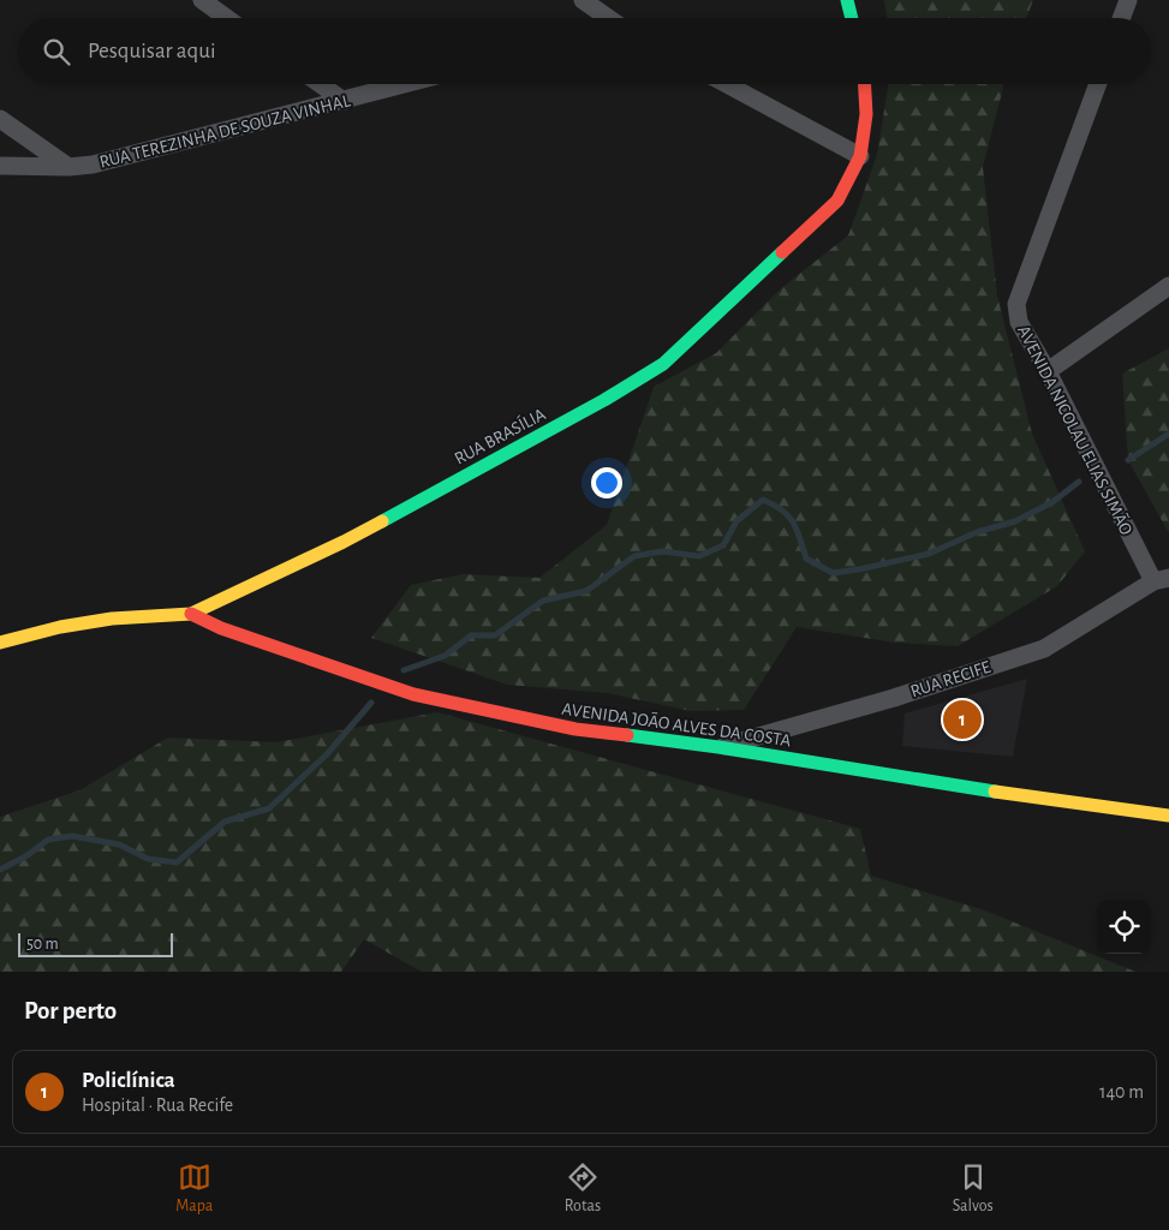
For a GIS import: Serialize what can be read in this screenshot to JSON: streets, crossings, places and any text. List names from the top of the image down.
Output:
{
  "streets": {
    "street": [
      "RUA TEREZINHA DE SOUZA VINHAL",
      "AVENIDA NICOLAU ELIAS SIMÃO",
      "RUA BRASÍLIA",
      "RUA RECIFE",
      "AVENIDA JOÃO ALVES DA COSTA"
    ]
  },
  "crossings": [
    ["AVENIDA NICOLAU ELIAS SIMÃO", "RUA RECIFE"],
    ["RUA BRASÍLIA", "AVENIDA JOÃO ALVES DA COSTA"],
    ["RUA RECIFE", "AVENIDA JOÃO ALVES DA COSTA"]
  ],
  "scale_bar": "50 m",
  "page": {
    "search": "Pesquisar aqui",
    "pins": "1",
    "scale": "50 m",
    "heading": "Por perto",
    "list": [
      {
        "mark": "1",
        "name": "Policlínica",
        "note": "Hospital · Rua Recife",
        "value": "140 m"
      }
    ],
    "nav": ["Mapa", "Rotas", "Salvos"]
  }
}
